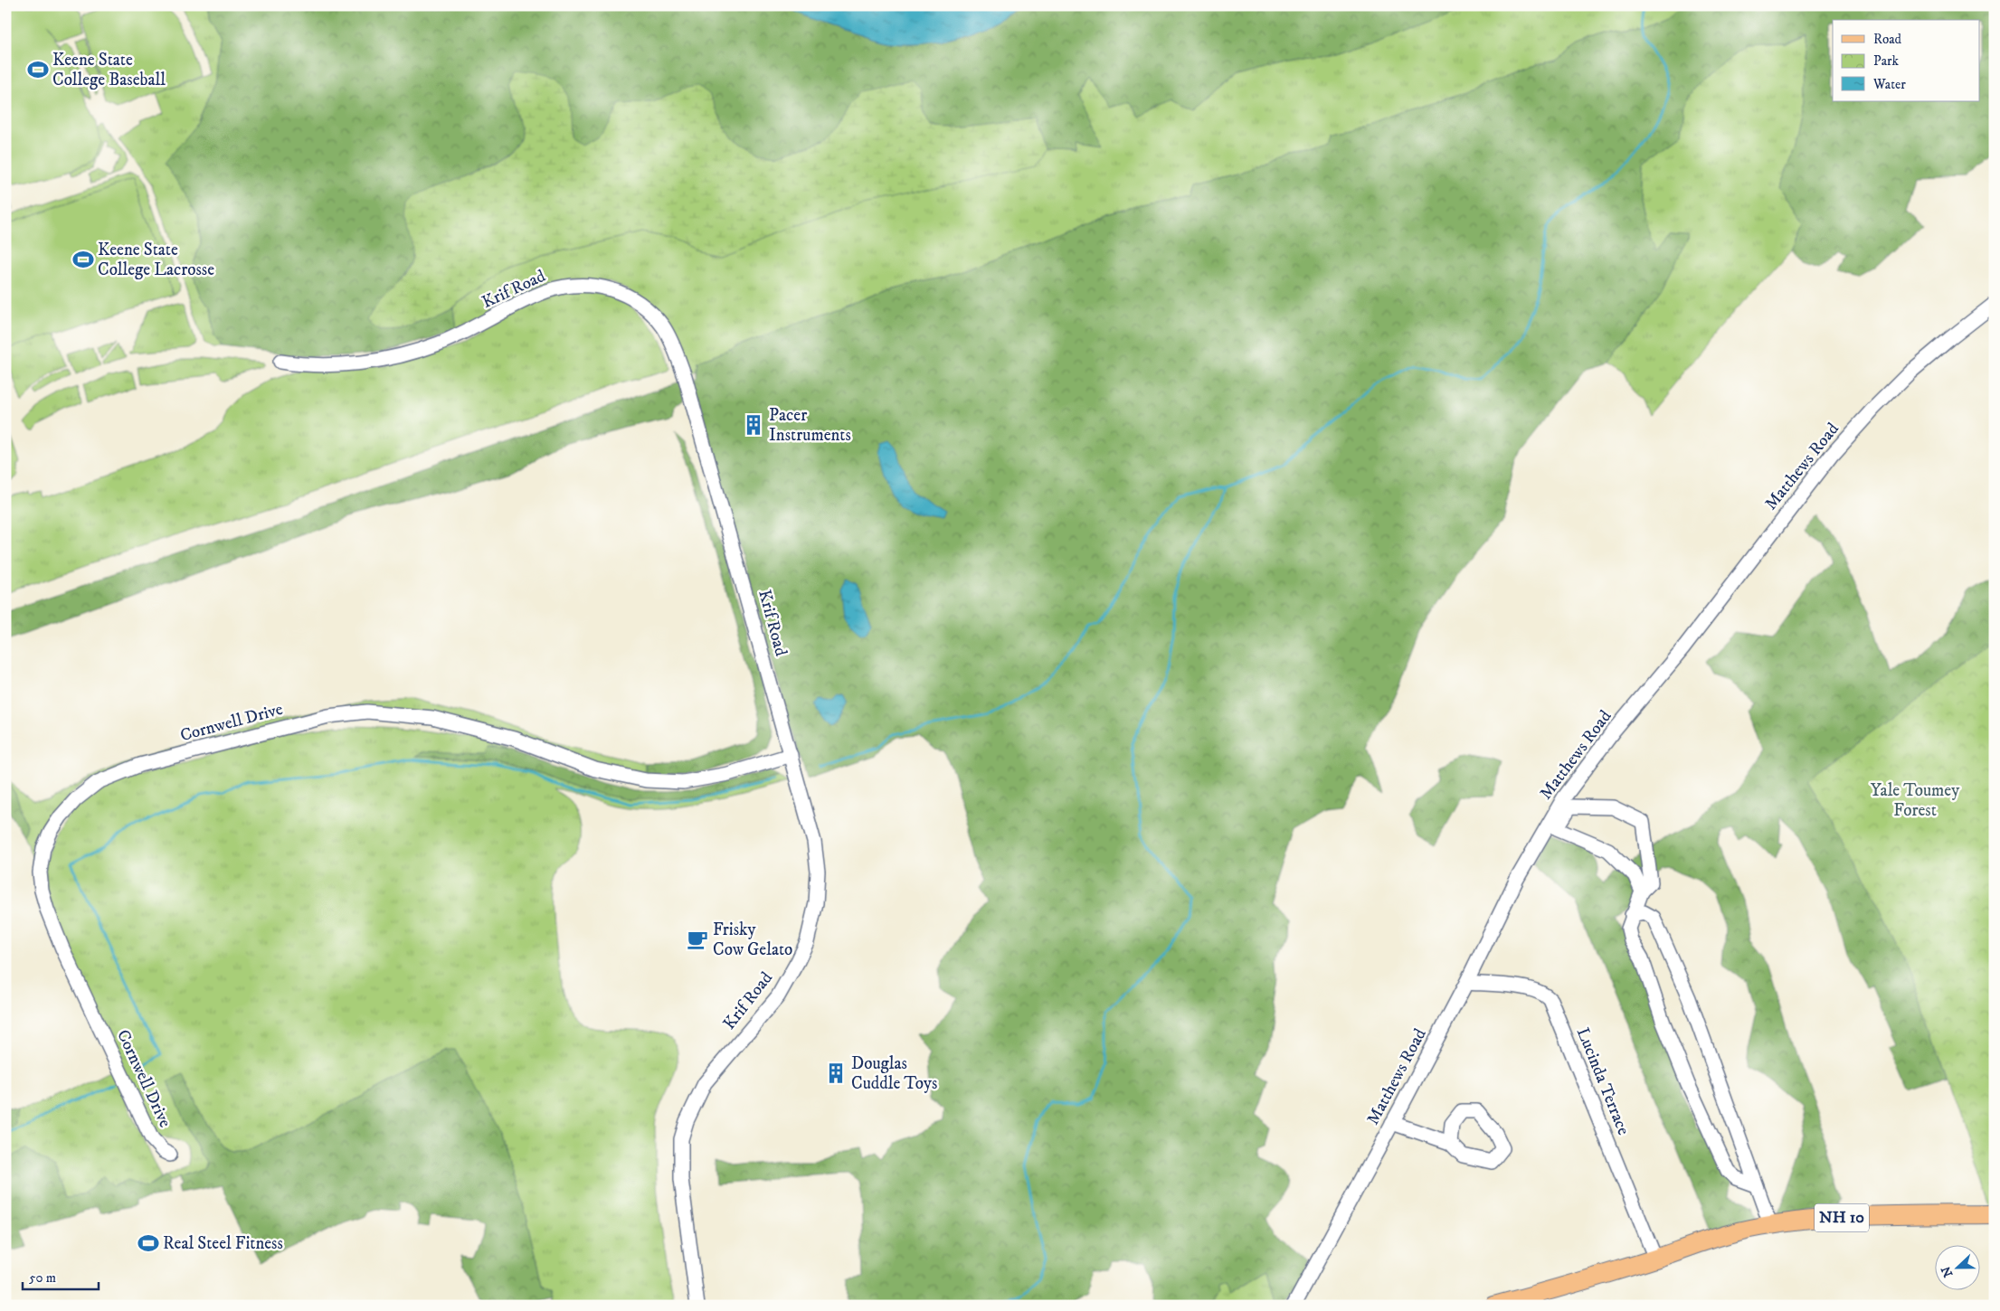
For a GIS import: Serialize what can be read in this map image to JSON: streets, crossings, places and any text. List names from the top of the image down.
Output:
{
  "streets": {
    "main road": ["NH 10"],
    "street": [
      "Krif Road",
      "Matthews Road",
      "Cornwell Drive",
      "Lucinda Terrace"
    ]
  },
  "crossings": [
    ["Krif Road", "Cornwell Drive"],
    ["Matthews Road", "Lucinda Terrace"],
    ["Lucinda Terrace", "NH 10"]
  ],
  "parks": ["Yale Toumey Forest"],
  "places": {
    "sports": ["Keene State College Baseball", "Keene State College Lacrosse", "Real Steel Fitness"],
    "building": ["Pacer Instruments", "Douglas Cuddle Toys"],
    "cafe": ["Frisky Cow Gelato"]
  },
  "legend": ["Road", "Park", "Water"],
  "scale_bar": "50 m",
  "north": "left"
}
